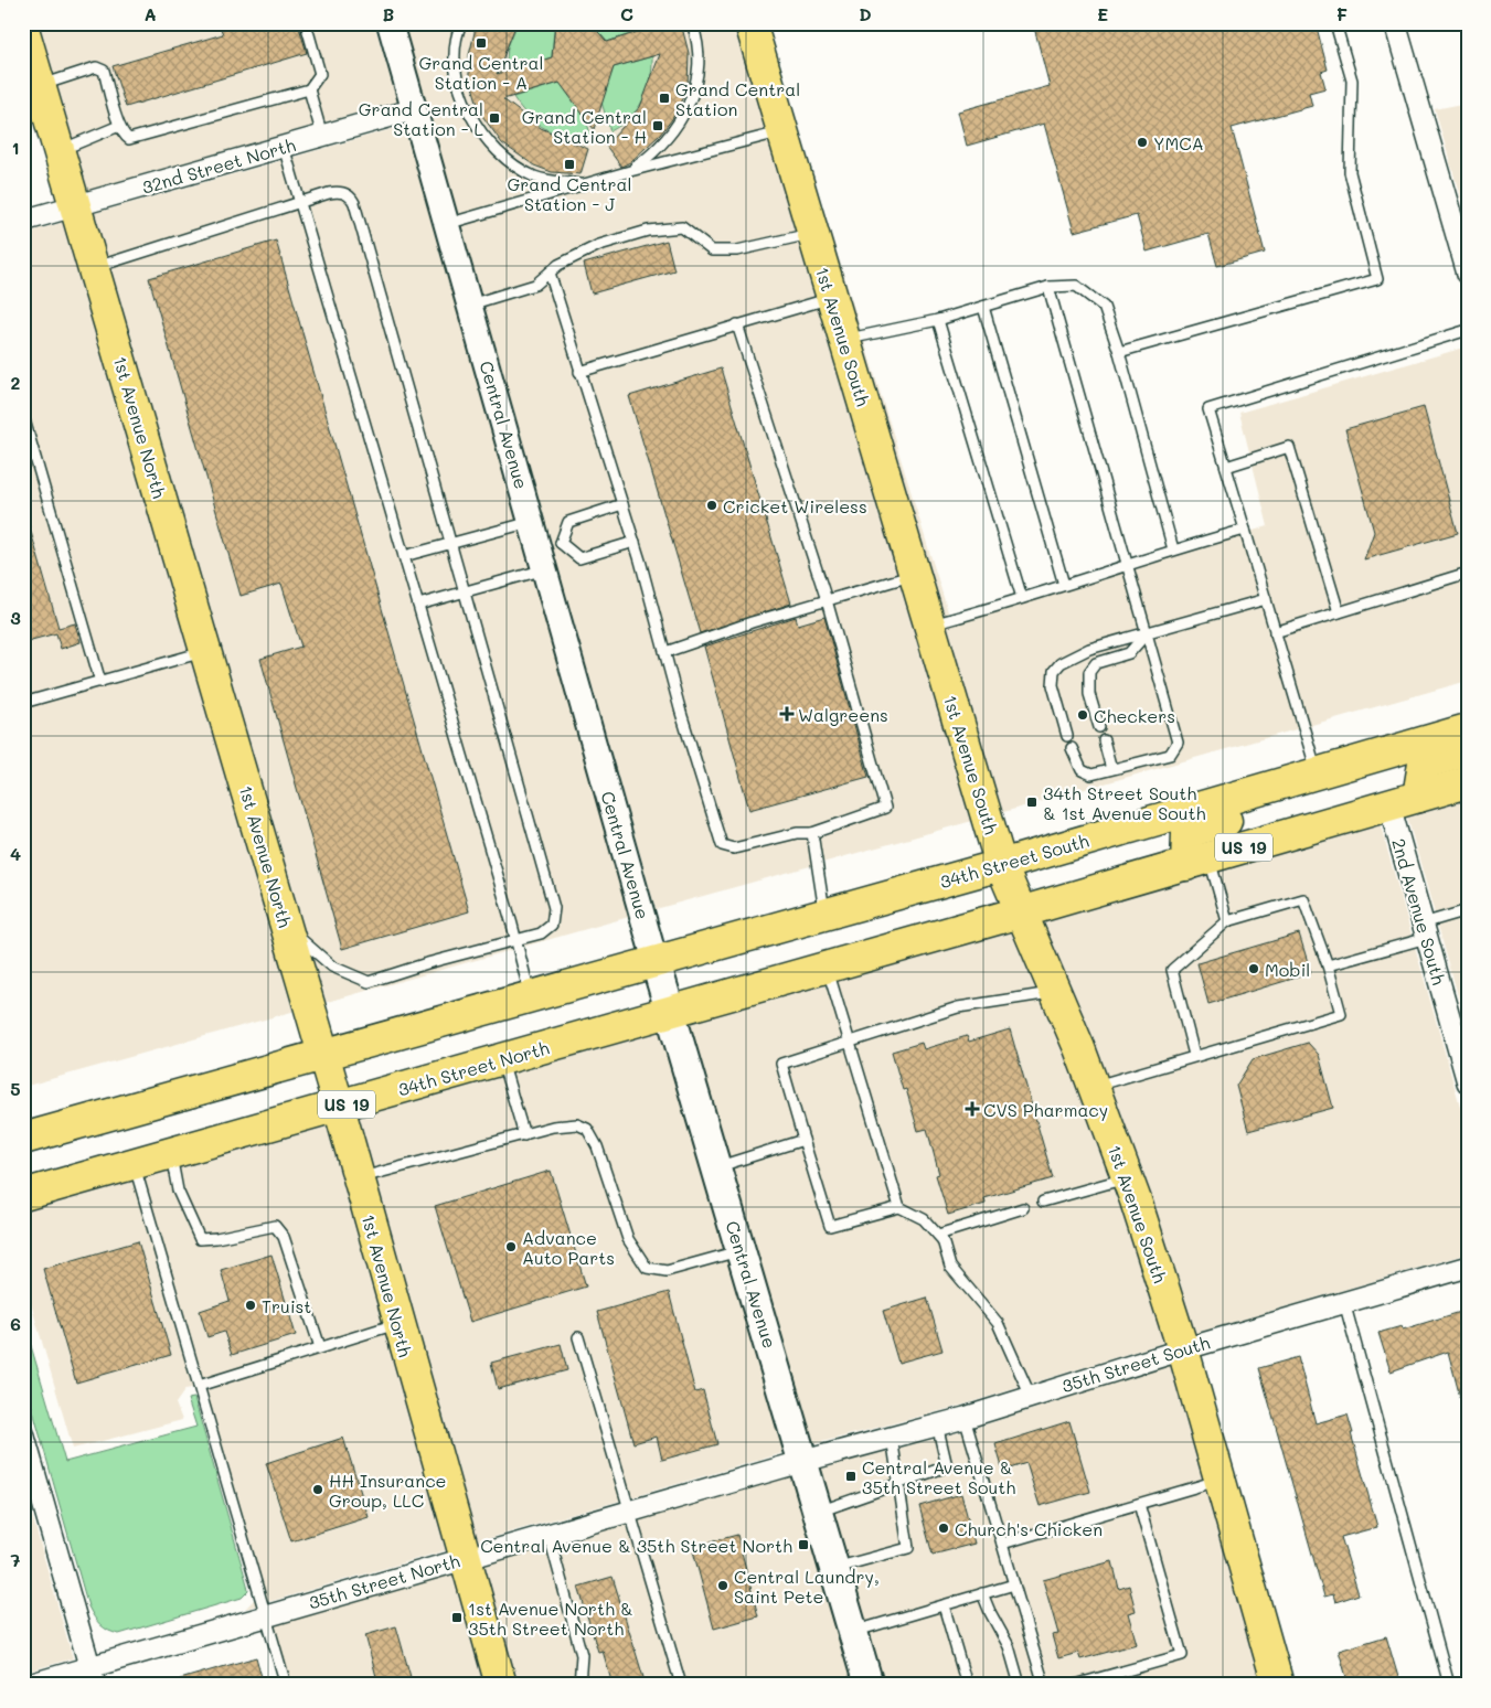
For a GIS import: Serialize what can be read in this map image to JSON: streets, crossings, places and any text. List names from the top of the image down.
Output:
{
  "streets": {
    "main road": [
      "1st Avenue South",
      "Central Avenue",
      "1st Avenue North",
      "US 19",
      "34th Street South",
      "34th Street North"
    ],
    "street": [
      "32nd Street North",
      "2nd Avenue South",
      "35th Street South",
      "35th Street North"
    ]
  },
  "crossings": [
    ["32nd Street North", "Central Avenue"],
    ["32nd Street North", "1st Avenue North"],
    ["1st Avenue South", "US 19"],
    ["1st Avenue South", "34th Street South"],
    ["1st Avenue South", "35th Street South"],
    ["Central Avenue", "US 19"],
    ["Central Avenue", "34th Street South"],
    ["Central Avenue", "34th Street North"],
    ["Central Avenue", "35th Street South"],
    ["Central Avenue", "35th Street North"],
    ["1st Avenue North", "34th Street North"],
    ["1st Avenue North", "35th Street North"],
    ["US 19", "2nd Avenue South"],
    ["US 19", "34th Street North"],
    ["35th Street South", "35th Street North"]
  ],
  "places": {
    "transit": [
      "Grand Central Station - A",
      "Grand Central Station",
      "Grand Central Station - L",
      "Grand Central Station - H",
      "Grand Central Station - J",
      "34th Street South & 1st Avenue South",
      "Central Avenue & 35th Street South",
      "Central Avenue & 35th Street North",
      "1st Avenue North & 35th Street North"
    ],
    "other": [
      "YMCA",
      "Cricket Wireless",
      "Checkers",
      "Mobil",
      "Advance Auto Parts",
      "Truist",
      "HH Insurance Group, LLC",
      "Church's Chicken",
      "Central Laundry, Saint Pete"
    ],
    "health": ["Walgreens", "CVS Pharmacy"]
  },
  "grid": {
    "columns": [
      "A",
      "B",
      "C",
      "D",
      "E",
      "F"
    ],
    "rows": [
      "1",
      "2",
      "3",
      "4",
      "5",
      "6",
      "7"
    ]
  }
}
